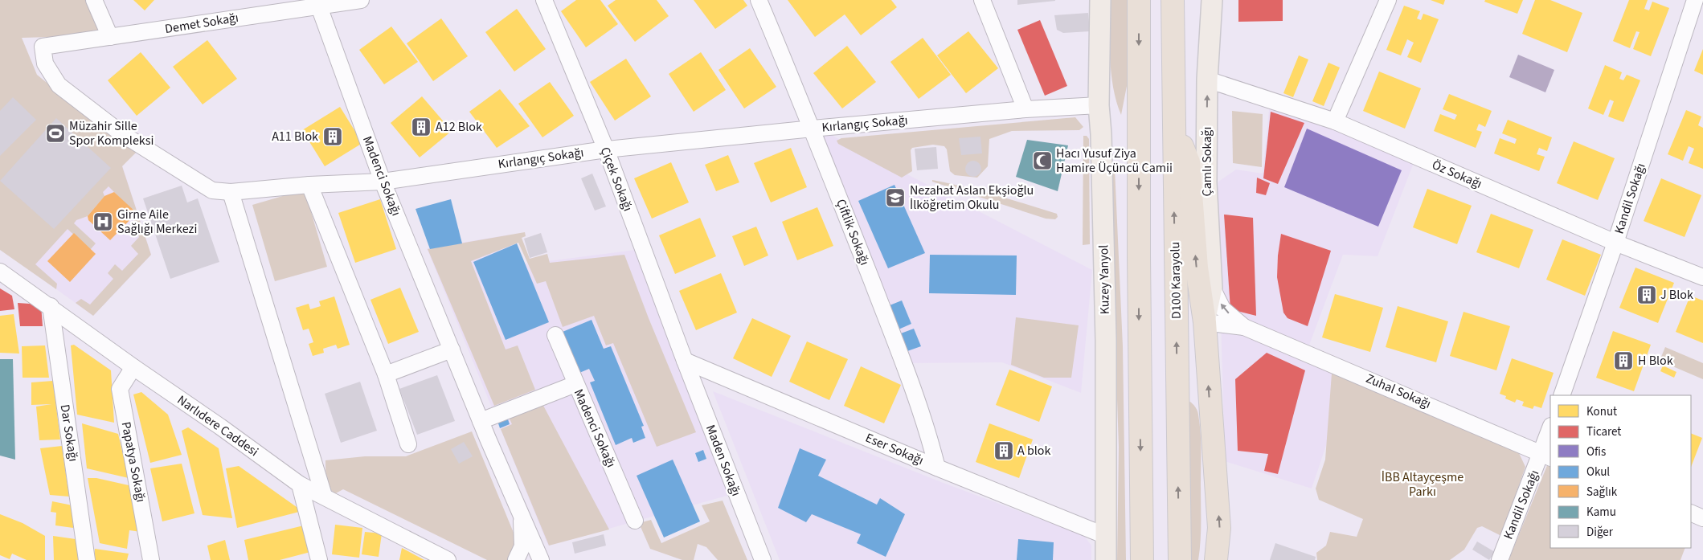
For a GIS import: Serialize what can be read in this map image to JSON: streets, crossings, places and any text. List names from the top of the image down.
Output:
{
  "streets": {
    "highway": ["D100 Karayolu"],
    "main road": ["Çamlı Sokağı", "Kuzey Yanyol"],
    "street": [
      "Demet Sokağı",
      "Kırlangıç Sokağı",
      "Öz Sokağı",
      "Madenci Sokağı",
      "Çiçek Sokağı",
      "Kandil Sokağı",
      "Çiftlik Sokağı",
      "Zuhal Sokağı",
      "Narlıdere Caddesi",
      "Dar Sokağı",
      "Eser Sokağı",
      "Maden Sokağı",
      "Papatya Sokağı"
    ]
  },
  "crossings": [
    ["Demet Sokağı", "Kırlangıç Sokağı"],
    ["Demet Sokağı", "Madenci Sokağı"],
    ["Kırlangıç Sokağı", "Madenci Sokağı"],
    ["Kırlangıç Sokağı", "Çiçek Sokağı"],
    ["Kırlangıç Sokağı", "Çiftlik Sokağı"],
    ["Kırlangıç Sokağı", "Kuzey Yanyol"],
    ["Çamlı Sokağı", "Öz Sokağı"],
    ["Çamlı Sokağı", "Zuhal Sokağı"],
    ["Öz Sokağı", "Kandil Sokağı"],
    ["Çiçek Sokağı", "Eser Sokağı"],
    ["Çiçek Sokağı", "Maden Sokağı"],
    ["Kandil Sokağı", "Zuhal Sokağı"],
    ["Çiftlik Sokağı", "Eser Sokağı"],
    ["Kuzey Yanyol", "Eser Sokağı"],
    ["Narlıdere Caddesi", "Dar Sokağı"],
    ["Narlıdere Caddesi", "Papatya Sokağı"],
    ["Eser Sokağı", "Maden Sokağı"]
  ],
  "one_way": ["Çamlı Sokağı"],
  "parks": ["İBB Altayçeşme Parkı"],
  "places": {
    "building": [
      "A12 Blok",
      "A11 Blok",
      "J Blok",
      "H Blok",
      "A blok"
    ],
    "sports": ["Müzahir Sille Spor Kompleksi"],
    "mosque": ["Hacı Yusuf Ziya Hamire Üçüncü Camii"],
    "school or university": ["Nezahat Aslan Ekşioğlu İlköğretim Okulu"],
    "hospital": ["Girne Aile Sağlığı Merkezi"]
  },
  "legend": [
    "Konut",
    "Ticaret",
    "Ofis",
    "Okul",
    "Sağlık",
    "Kamu",
    "Diğer"
  ]
}
